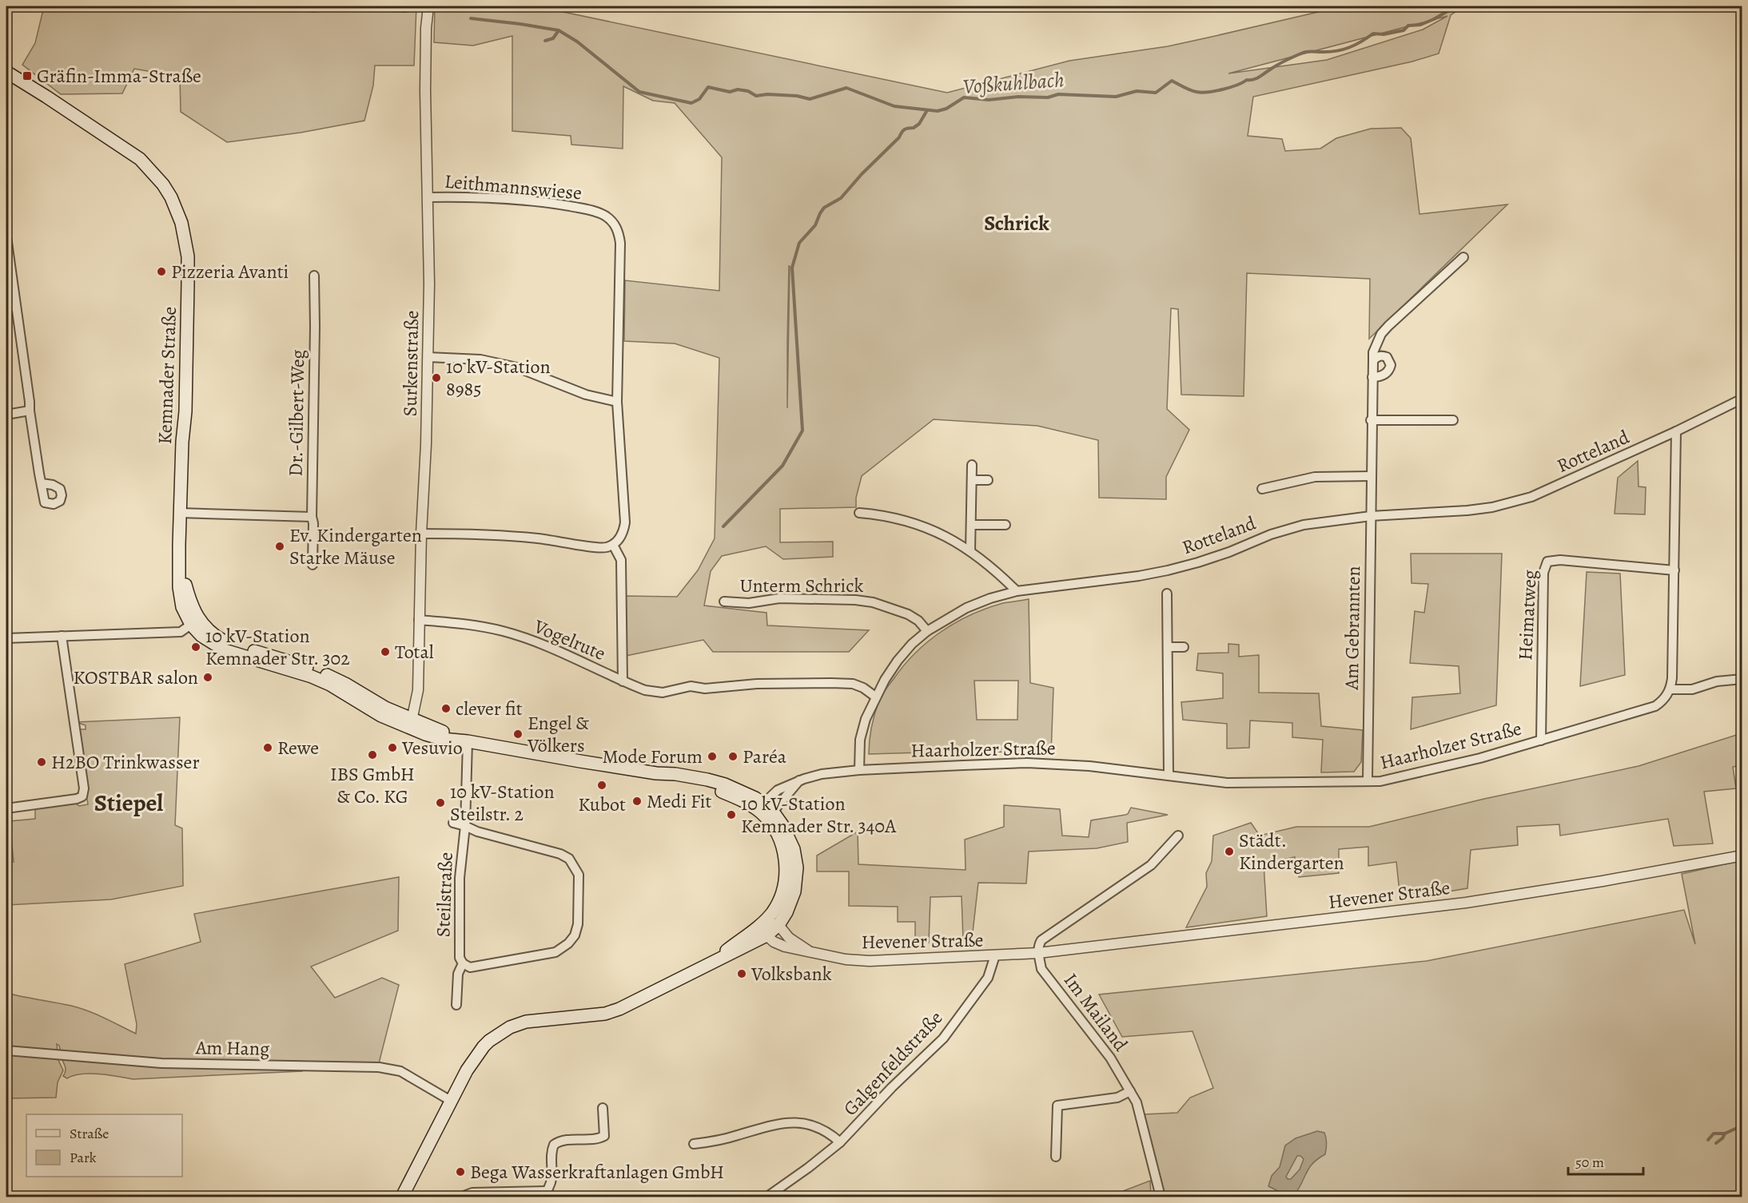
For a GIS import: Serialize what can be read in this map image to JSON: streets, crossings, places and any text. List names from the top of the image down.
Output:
{
  "streets": {
    "main road": ["Kemnader Straße"],
    "street": [
      "Leithmannswiese",
      "Surkenstraße",
      "Dr.-Gilbert-Weg",
      "Rotteland",
      "Unterm Schrick",
      "Heimatweg",
      "Am Gebrannten",
      "Vogelrute",
      "Haarholzer Straße",
      "Steilstraße",
      "Hevener Straße",
      "Im Mailand",
      "Am Hang",
      "Galgenfeldstraße"
    ]
  },
  "crossings": [
    ["Leithmannswiese", "Surkenstraße"],
    ["Surkenstraße", "Kemnader Straße"],
    ["Surkenstraße", "Vogelrute"],
    ["Kemnader Straße", "Haarholzer Straße"],
    ["Kemnader Straße", "Steilstraße"],
    ["Kemnader Straße", "Hevener Straße"],
    ["Kemnader Straße", "Am Hang"],
    ["Rotteland", "Unterm Schrick"],
    ["Rotteland", "Am Gebrannten"],
    ["Rotteland", "Vogelrute"],
    ["Rotteland", "Haarholzer Straße"],
    ["Heimatweg", "Haarholzer Straße"],
    ["Am Gebrannten", "Haarholzer Straße"],
    ["Hevener Straße", "Im Mailand"],
    ["Hevener Straße", "Galgenfeldstraße"]
  ],
  "districts": ["Schrick", "Stiepel"],
  "water": ["Voßkuhlbach"],
  "places": {
    "transit": ["Gräfin-Imma-Straße"],
    "other": [
      "Pizzeria Avanti",
      "10 kV-Station 8985",
      "Ev. Kindergarten Starke Mäuse",
      "10 kV-Station Kemnader Str. 302",
      "Total",
      "KOSTBAR salon",
      "clever fit",
      "Engel & Völkers",
      "Rewe",
      "Vesuvio",
      "IBS GmbH & Co. KG",
      "Mode Forum",
      "Paréa",
      "H2BO Trinkwasser",
      "Kubot",
      "Medi Fit",
      "10 kV-Station Steilstr. 2",
      "10 kV-Station Kemnader Str. 340A",
      "Städt. Kindergarten",
      "Volksbank",
      "Bega Wasserkraftanlagen GmbH"
    ]
  },
  "legend": ["Straße", "Park"],
  "scale_bar": "50 m"
}
